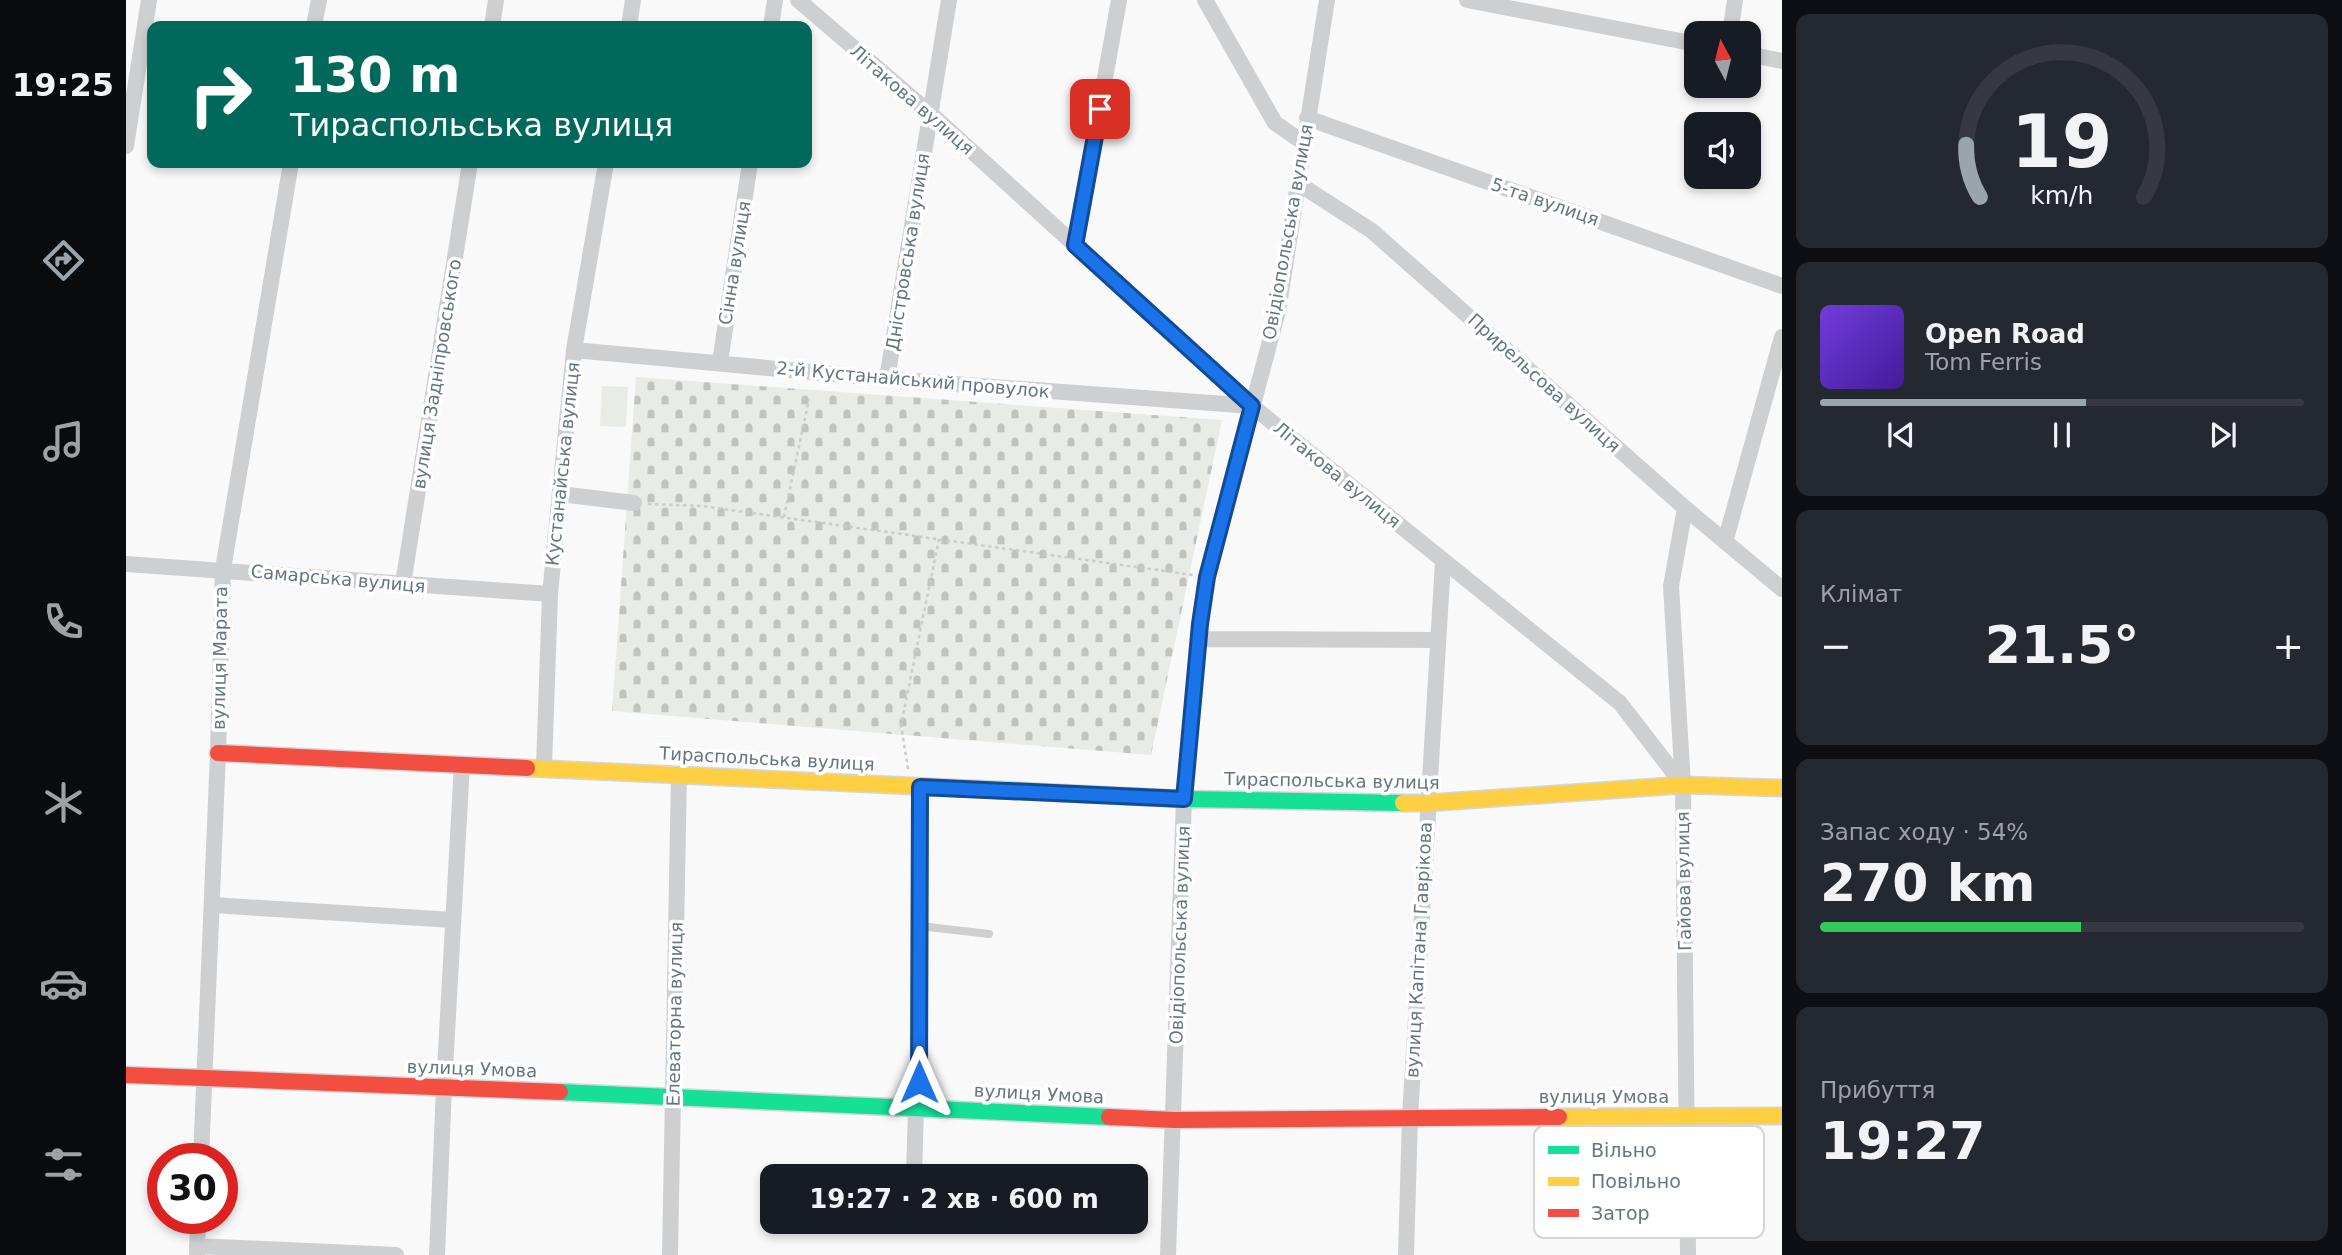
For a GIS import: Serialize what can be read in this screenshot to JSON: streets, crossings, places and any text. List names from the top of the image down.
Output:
{
  "streets": {
    "street": [
      "Літакова вулиця",
      "5-та вулиця",
      "Овідіопольська вулиця",
      "Дністровська вулиця",
      "Сінна вулиця",
      "вулиця Задніпровського",
      "2-й Кустанайський провулок",
      "Прирельсова вулиця",
      "Кустанайська вулиця",
      "Самарська вулиця",
      "вулиця Марата",
      "Тираспольська вулиця",
      "Гайова вулиця",
      "вулиця Капітана Гаврікова",
      "Елеваторна вулиця",
      "вулиця Умова"
    ]
  },
  "crossings": [
    ["Літакова вулиця", "Овідіопольська вулиця"],
    ["Літакова вулиця", "Дністровська вулиця"],
    ["Літакова вулиця", "2-й Кустанайський провулок"],
    ["Літакова вулиця", "Тираспольська вулиця"],
    ["Літакова вулиця", "Гайова вулиця"],
    ["Літакова вулиця", "вулиця Капітана Гаврікова"],
    ["5-та вулиця", "Овідіопольська вулиця"],
    ["Овідіопольська вулиця", "2-й Кустанайський провулок"],
    ["Овідіопольська вулиця", "Прирельсова вулиця"],
    ["Овідіопольська вулиця", "Тираспольська вулиця"],
    ["Овідіопольська вулиця", "вулиця Умова"],
    ["Дністровська вулиця", "2-й Кустанайський провулок"],
    ["Сінна вулиця", "2-й Кустанайський провулок"],
    ["вулиця Задніпровського", "Самарська вулиця"],
    ["2-й Кустанайський провулок", "Кустанайська вулиця"],
    ["Прирельсова вулиця", "Гайова вулиця"],
    ["Кустанайська вулиця", "Самарська вулиця"],
    ["Кустанайська вулиця", "Тираспольська вулиця"],
    ["Самарська вулиця", "вулиця Марата"],
    ["вулиця Марата", "Тираспольська вулиця"],
    ["вулиця Марата", "вулиця Умова"],
    ["Тираспольська вулиця", "Гайова вулиця"],
    ["Тираспольська вулиця", "вулиця Капітана Гаврікова"],
    ["Тираспольська вулиця", "Елеваторна вулиця"],
    ["Гайова вулиця", "вулиця Умова"],
    ["вулиця Капітана Гаврікова", "вулиця Умова"],
    ["Елеваторна вулиця", "вулиця Умова"]
  ],
  "legend": ["Вільно", "Повільно", "Затор"],
  "north": "top",
  "page": {
    "tabs": "19:25",
    "turn": ["130 m", "Тираспольська вулиця"],
    "song": ["Open Road", "Tom Ferris"],
    "tile": [
      "Клімат",
      ["Запас ходу · 54%", "270 km"],
      ["Прибуття", "19:27"]
    ],
    "heat": ["−", "21.5°", "+"],
    "limit": "30",
    "trip": "19:27 · 2 хв · 600 m",
    "gauge": ["19", "km/h"]
  }
}
